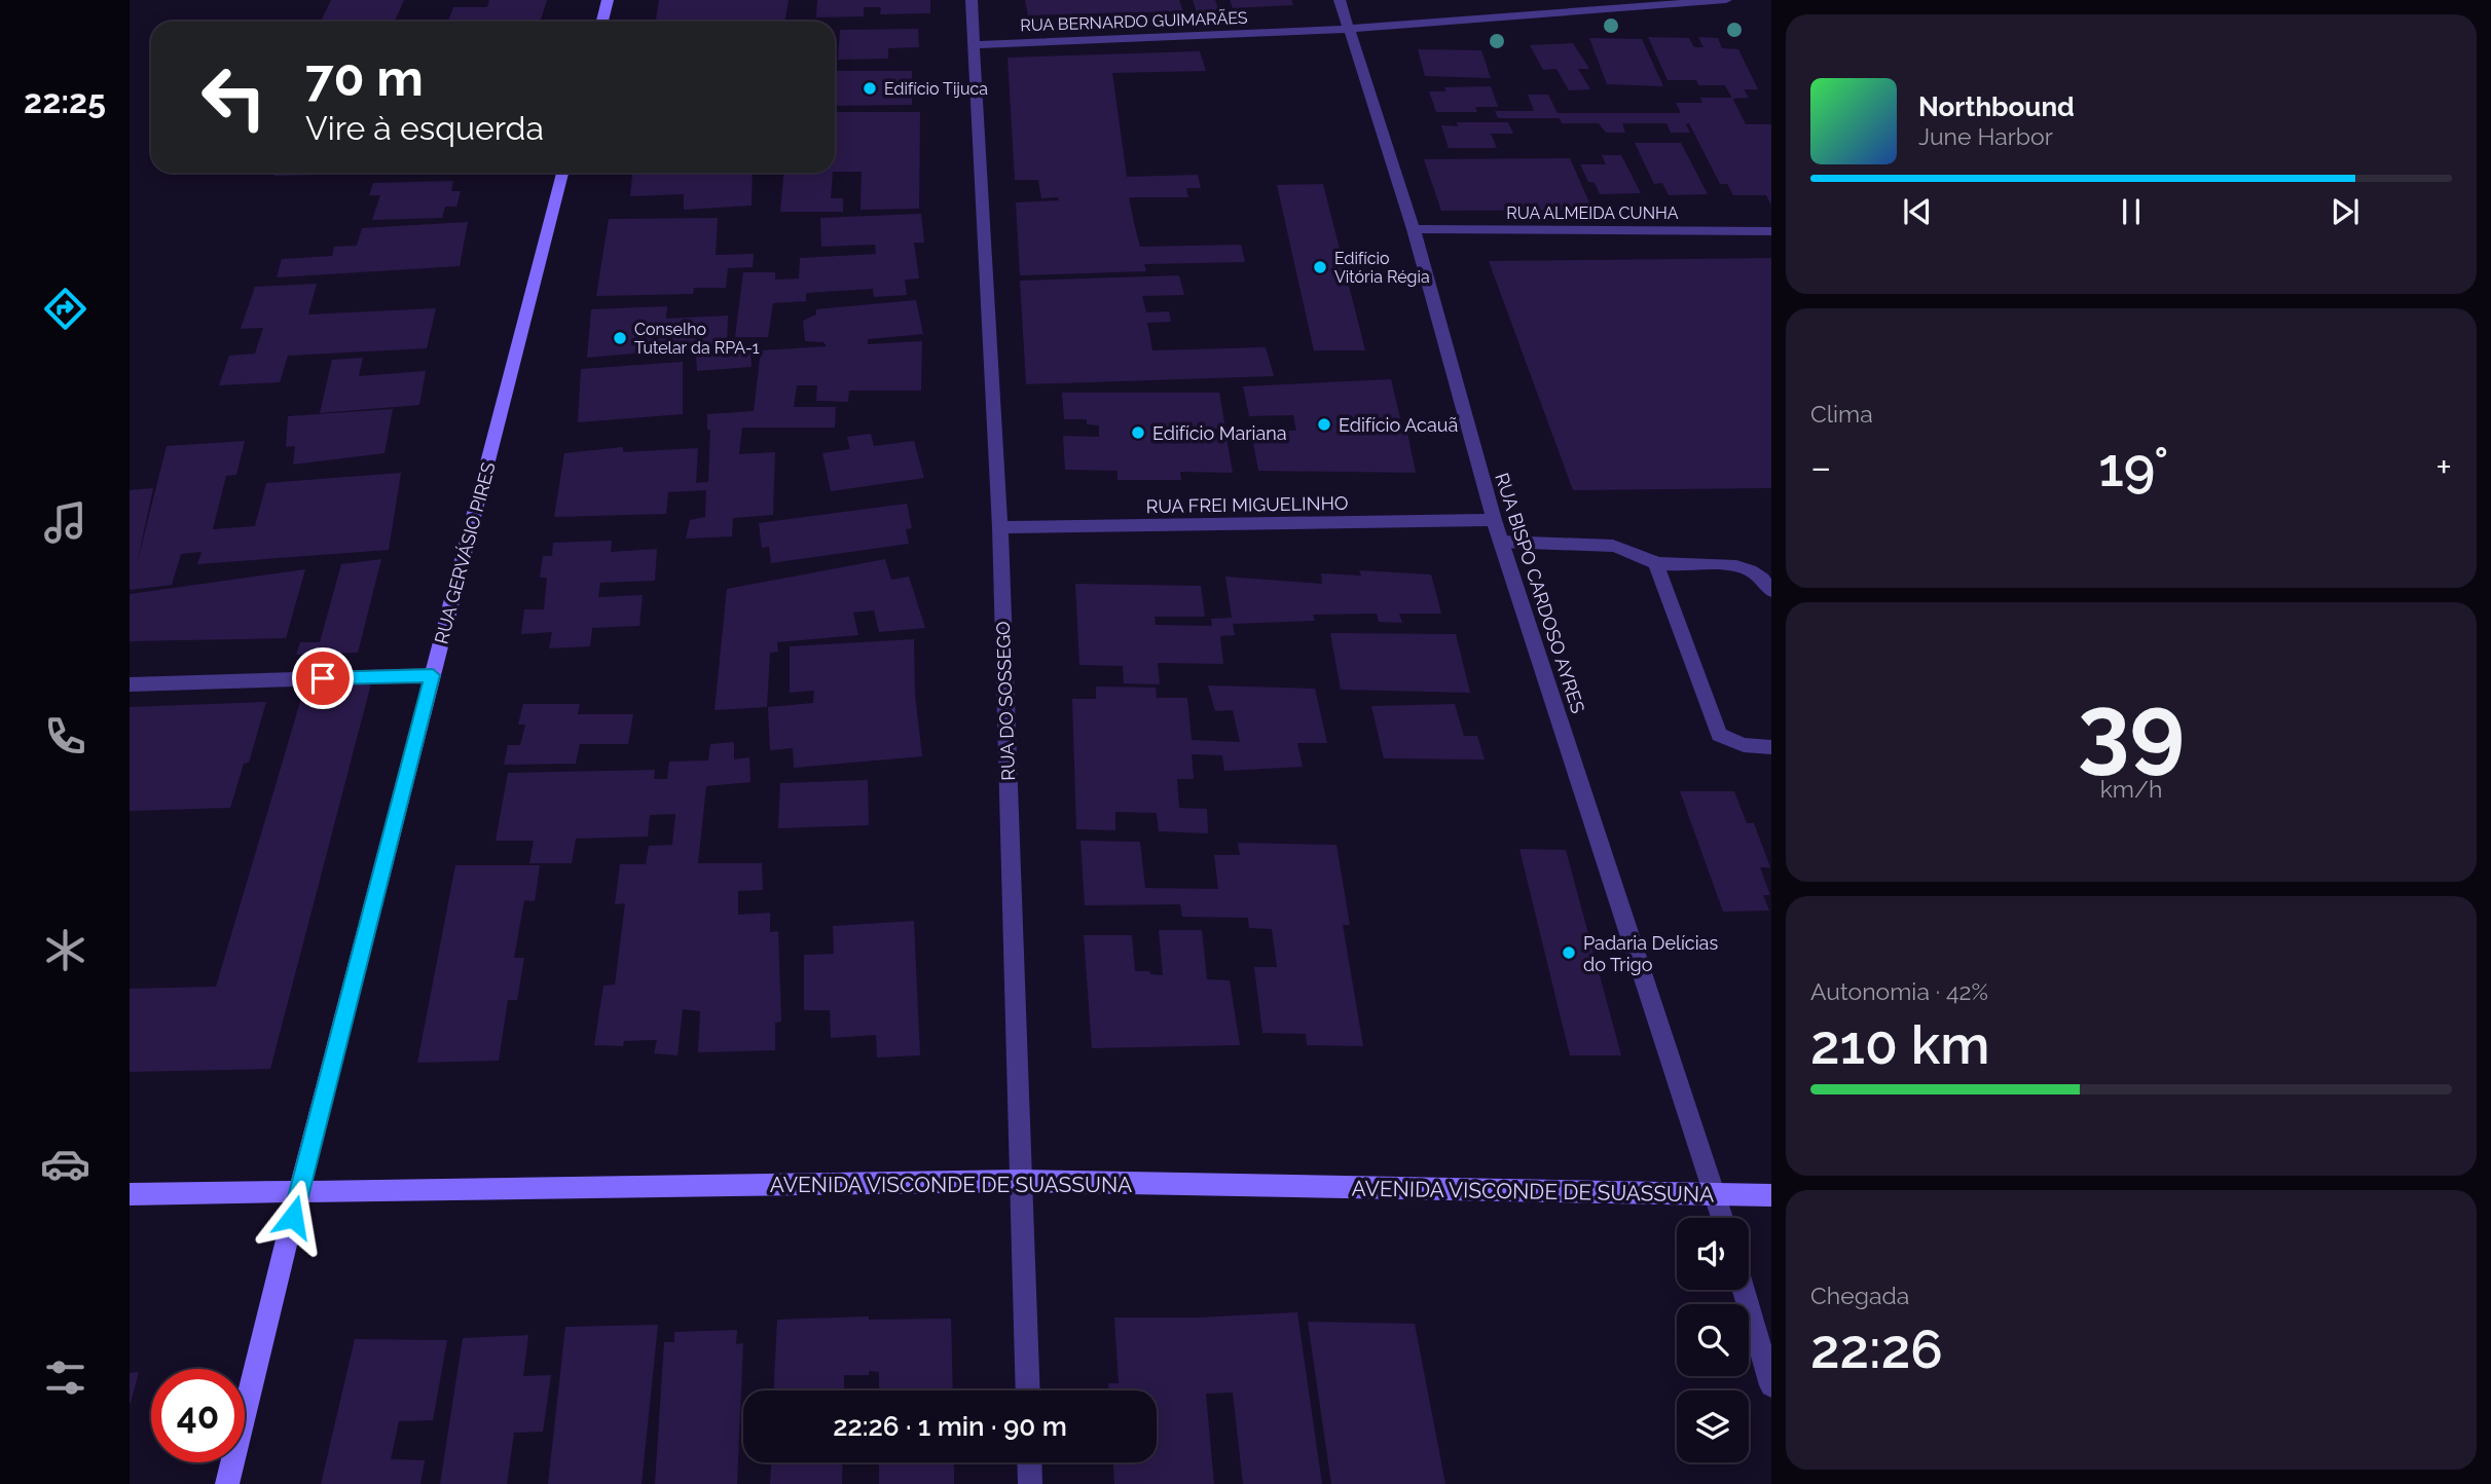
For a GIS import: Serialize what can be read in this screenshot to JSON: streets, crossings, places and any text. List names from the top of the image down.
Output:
{
  "streets": {
    "street": [
      "RUA BERNARDO GUIMARÃES",
      "RUA ALMEIDA CUNHA",
      "RUA FREI MIGUELINHO",
      "RUA GERVÁSIO PIRES",
      "RUA BISPO CARDOSO AYRES",
      "RUA DO SOSSEGO",
      "AVENIDA VISCONDE DE SUASSUNA"
    ]
  },
  "crossings": [
    ["RUA BERNARDO GUIMARÃES", "RUA BISPO CARDOSO AYRES"],
    ["RUA BERNARDO GUIMARÃES", "RUA DO SOSSEGO"],
    ["RUA ALMEIDA CUNHA", "RUA BISPO CARDOSO AYRES"],
    ["RUA FREI MIGUELINHO", "RUA BISPO CARDOSO AYRES"],
    ["RUA FREI MIGUELINHO", "RUA DO SOSSEGO"],
    ["RUA GERVÁSIO PIRES", "AVENIDA VISCONDE DE SUASSUNA"],
    ["RUA BISPO CARDOSO AYRES", "AVENIDA VISCONDE DE SUASSUNA"],
    ["RUA DO SOSSEGO", "AVENIDA VISCONDE DE SUASSUNA"]
  ],
  "places": [
    "Edifício Tijuca",
    "Edifício Vitória Régia",
    "Conselho Tutelar da RPA-1",
    "Edifício Acauã",
    "Edifício Mariana",
    "Padaria Delícias do Trigo"
  ],
  "page": {
    "tabs": "22:25",
    "turn": ["70 m", "Vire à esquerda"],
    "song": ["Northbound", "June Harbor"],
    "tile": [
      "Clima",
      ["39", "km/h"],
      ["Autonomia · 42%", "210 km"],
      ["Chegada", "22:26"]
    ],
    "heat": ["−", "19°", "+"],
    "limit": "40",
    "trip": "22:26 · 1 min · 90 m"
  }
}
